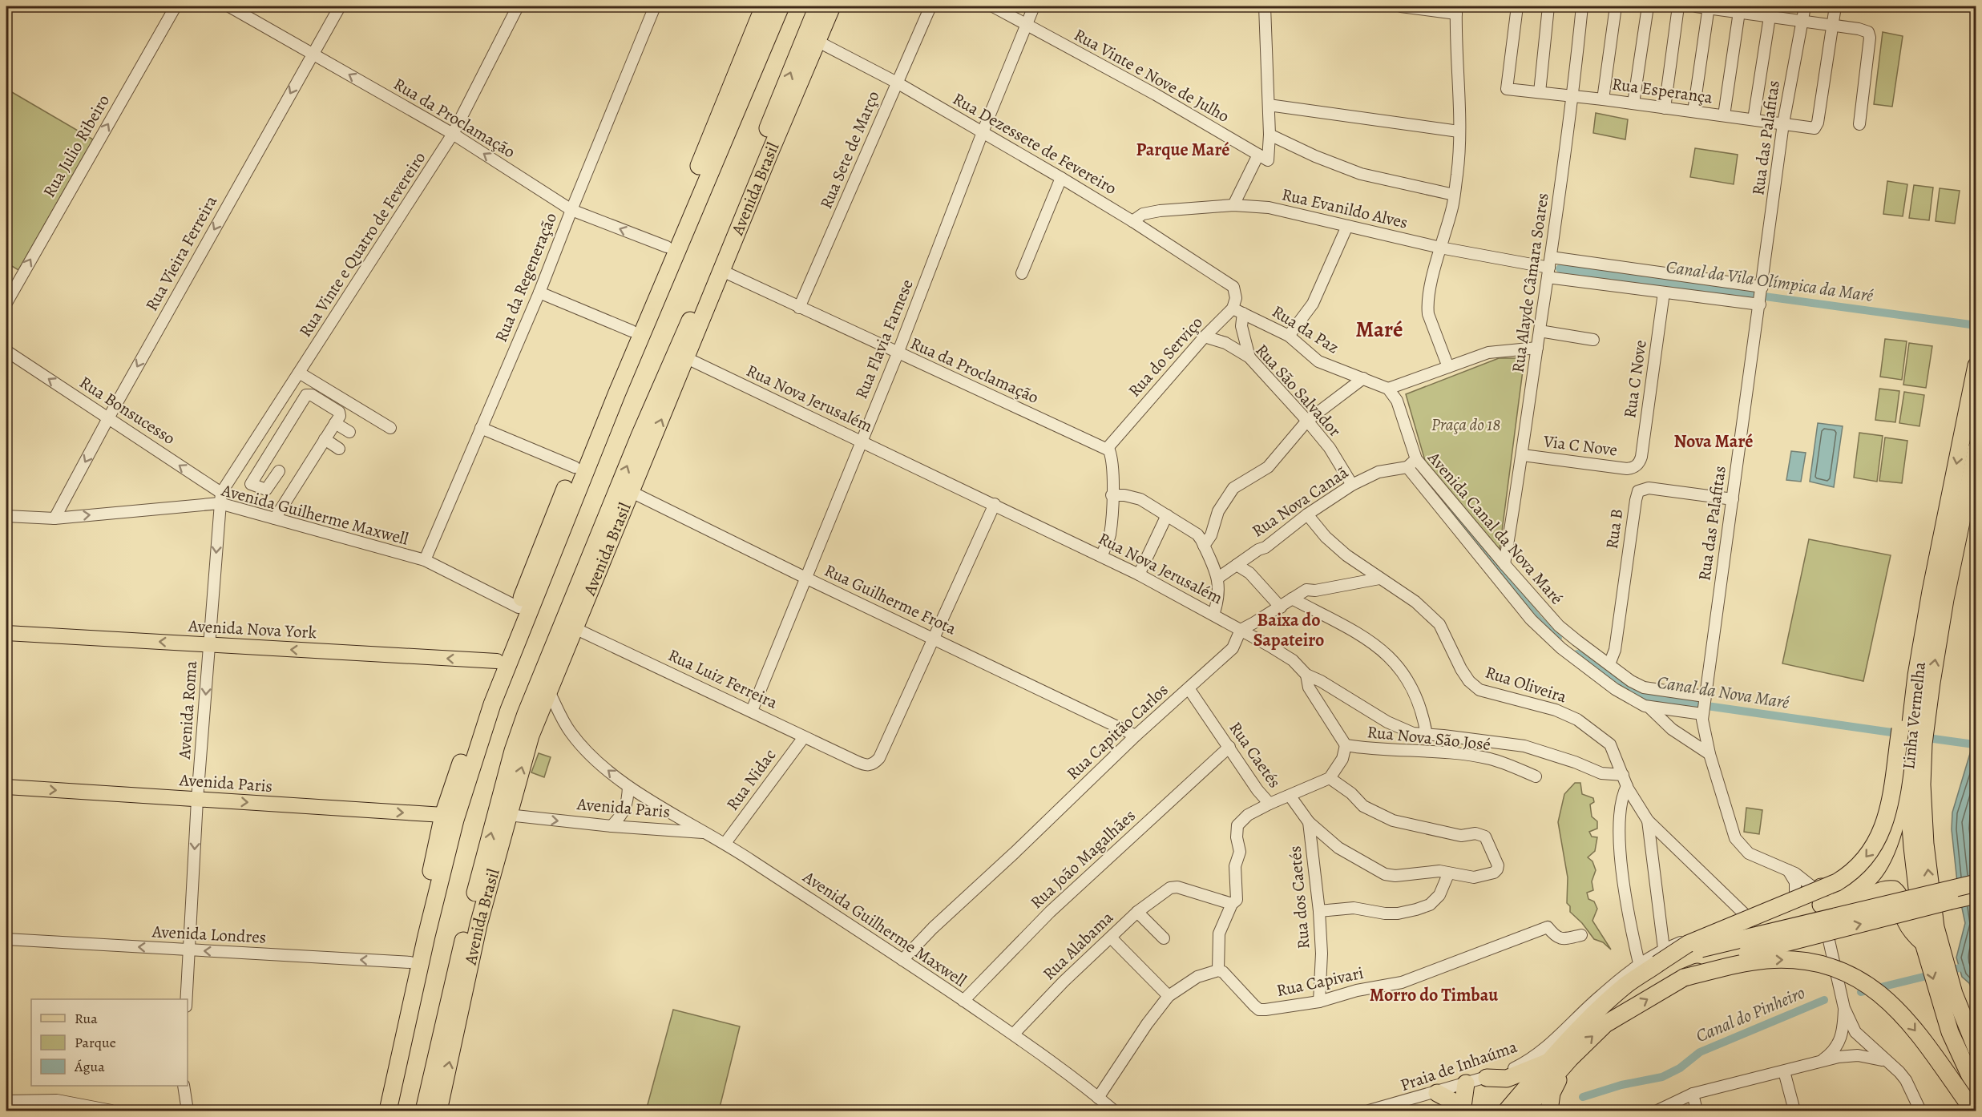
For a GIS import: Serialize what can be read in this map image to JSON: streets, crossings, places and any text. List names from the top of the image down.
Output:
{
  "streets": {
    "highway": ["Avenida Brasil", "Linha Vermelha"],
    "main road": ["Avenida Nova York", "Avenida Paris"],
    "street": [
      "Rua Vinte e Nove de Julho",
      "Rua Esperança",
      "Rua da Proclamação",
      "Rua das Palafitas",
      "Rua Dezessete de Fevereiro",
      "Rua Julio Ribeiro",
      "Rua Sete de Março",
      "Rua Evanildo Alves",
      "Rua Vinte e Quatro de Fevereiro",
      "Rua Vieira Ferreira",
      "Rua da Regeneração",
      "Rua Alayde Câmara Soares",
      "Rua da Paz",
      "Rua Flavia Farnese",
      "Rua do Serviço",
      "Rua C Nove",
      "Rua São Salvador",
      "Rua Nova Jerusalém",
      "Rua Bonsucesso",
      "Via C Nove",
      "Rua Nova Canaã",
      "Avenida Guilherme Maxwell",
      "Avenida Canal da Nova Maré",
      "Rua B",
      "Rua Guilherme Frota",
      "Rua Luiz Ferreira",
      "Rua Oliveira",
      "Avenida Roma",
      "Rua Capitão Carlos",
      "Rua Nova São José",
      "Rua Caetés",
      "Rua Nidac",
      "Rua João Magalhães",
      "Rua dos Caetés",
      "Avenida Londres",
      "Rua Alabama",
      "Rua Capivari",
      "Praia de Inhaúma"
    ]
  },
  "crossings": [
    ["Rua Vinte e Nove de Julho", "Rua Flavia Farnese"],
    ["Rua Esperança", "Rua das Palafitas"],
    ["Rua Esperança", "Rua Alayde Câmara Soares"],
    ["Rua da Proclamação", "Rua Sete de Março"],
    ["Rua da Proclamação", "Avenida Brasil"],
    ["Rua da Proclamação", "Rua Vinte e Quatro de Fevereiro"],
    ["Rua da Proclamação", "Rua Vieira Ferreira"],
    ["Rua da Proclamação", "Rua da Regeneração"],
    ["Rua da Proclamação", "Rua Flavia Farnese"],
    ["Rua da Proclamação", "Rua do Serviço"],
    ["Rua das Palafitas", "Rua Evanildo Alves"],
    ["Rua das Palafitas", "Avenida Canal da Nova Maré"],
    ["Rua das Palafitas", "Rua B"],
    ["Rua das Palafitas", "Praia de Inhaúma"],
    ["Rua Dezessete de Fevereiro", "Rua Sete de Março"],
    ["Rua Dezessete de Fevereiro", "Avenida Brasil"],
    ["Rua Dezessete de Fevereiro", "Rua Evanildo Alves"],
    ["Rua Dezessete de Fevereiro", "Rua da Paz"],
    ["Rua Dezessete de Fevereiro", "Rua Flavia Farnese"],
    ["Rua Dezessete de Fevereiro", "Rua do Serviço"],
    ["Avenida Brasil", "Rua Nova Jerusalém"],
    ["Avenida Brasil", "Avenida Guilherme Maxwell"],
    ["Avenida Brasil", "Rua Guilherme Frota"],
    ["Avenida Brasil", "Rua Luiz Ferreira"],
    ["Avenida Brasil", "Avenida Paris"],
    ["Rua Evanildo Alves", "Rua Alayde Câmara Soares"],
    ["Rua Evanildo Alves", "Rua C Nove"],
    ["Rua Vinte e Quatro de Fevereiro", "Rua Bonsucesso"],
    ["Rua Vinte e Quatro de Fevereiro", "Avenida Guilherme Maxwell"],
    ["Rua Vinte e Quatro de Fevereiro", "Avenida Roma"],
    ["Rua Vieira Ferreira", "Rua Bonsucesso"],
    ["Rua Vieira Ferreira", "Avenida Guilherme Maxwell"],
    ["Rua da Regeneração", "Avenida Guilherme Maxwell"],
    ["Rua Alayde Câmara Soares", "Via C Nove"],
    ["Rua Alayde Câmara Soares", "Avenida Canal da Nova Maré"],
    ["Rua da Paz", "Rua do Serviço"],
    ["Rua Flavia Farnese", "Rua Nova Jerusalém"],
    ["Rua Flavia Farnese", "Rua Guilherme Frota"],
    ["Rua Flavia Farnese", "Rua Luiz Ferreira"],
    ["Rua do Serviço", "Rua São Salvador"],
    ["Rua C Nove", "Via C Nove"],
    ["Rua São Salvador", "Rua Nova Canaã"],
    ["Rua Nova Jerusalém", "Rua Oliveira"],
    ["Rua Nova Jerusalém", "Rua Capitão Carlos"],
    ["Rua Bonsucesso", "Avenida Guilherme Maxwell"],
    ["Rua Bonsucesso", "Avenida Roma"],
    ["Rua Nova Canaã", "Avenida Canal da Nova Maré"],
    ["Rua Nova Canaã", "Rua Oliveira"],
    ["Avenida Guilherme Maxwell", "Avenida Roma"],
    ["Avenida Guilherme Maxwell", "Rua Capitão Carlos"],
    ["Avenida Guilherme Maxwell", "Rua Nidac"],
    ["Avenida Guilherme Maxwell", "Avenida Paris"],
    ["Avenida Guilherme Maxwell", "Rua João Magalhães"],
    ["Avenida Guilherme Maxwell", "Rua Alabama"],
    ["Avenida Canal da Nova Maré", "Rua B"],
    ["Rua Guilherme Frota", "Rua Luiz Ferreira"],
    ["Rua Guilherme Frota", "Rua Capitão Carlos"],
    ["Avenida Nova York", "Avenida Roma"],
    ["Rua Luiz Ferreira", "Rua Nidac"],
    ["Rua Oliveira", "Praia de Inhaúma"],
    ["Avenida Roma", "Avenida Paris"],
    ["Avenida Roma", "Avenida Londres"],
    ["Rua Capitão Carlos", "Rua Caetés"],
    ["Rua Caetés", "Rua João Magalhães"],
    ["Rua Caetés", "Rua dos Caetés"],
    ["Rua dos Caetés", "Rua Capivari"]
  ],
  "one_way": [
    "Rua da Proclamação",
    "Rua Julio Ribeiro",
    "Rua Vieira Ferreira",
    "Rua Bonsucesso",
    "Avenida Nova York",
    "Avenida Roma",
    "Avenida Paris",
    "Avenida Londres"
  ],
  "districts": [
    "Parque Maré",
    "Maré",
    "Nova Maré",
    "Baixa do Sapateiro",
    "Morro do Timbau"
  ],
  "water": ["Canal da Vila Olímpica da Maré", "Canal da Nova Maré", "Canal do Pinheiro"],
  "parks": ["Praça do 18"],
  "legend": ["Rua", "Parque", "Água"]
}
